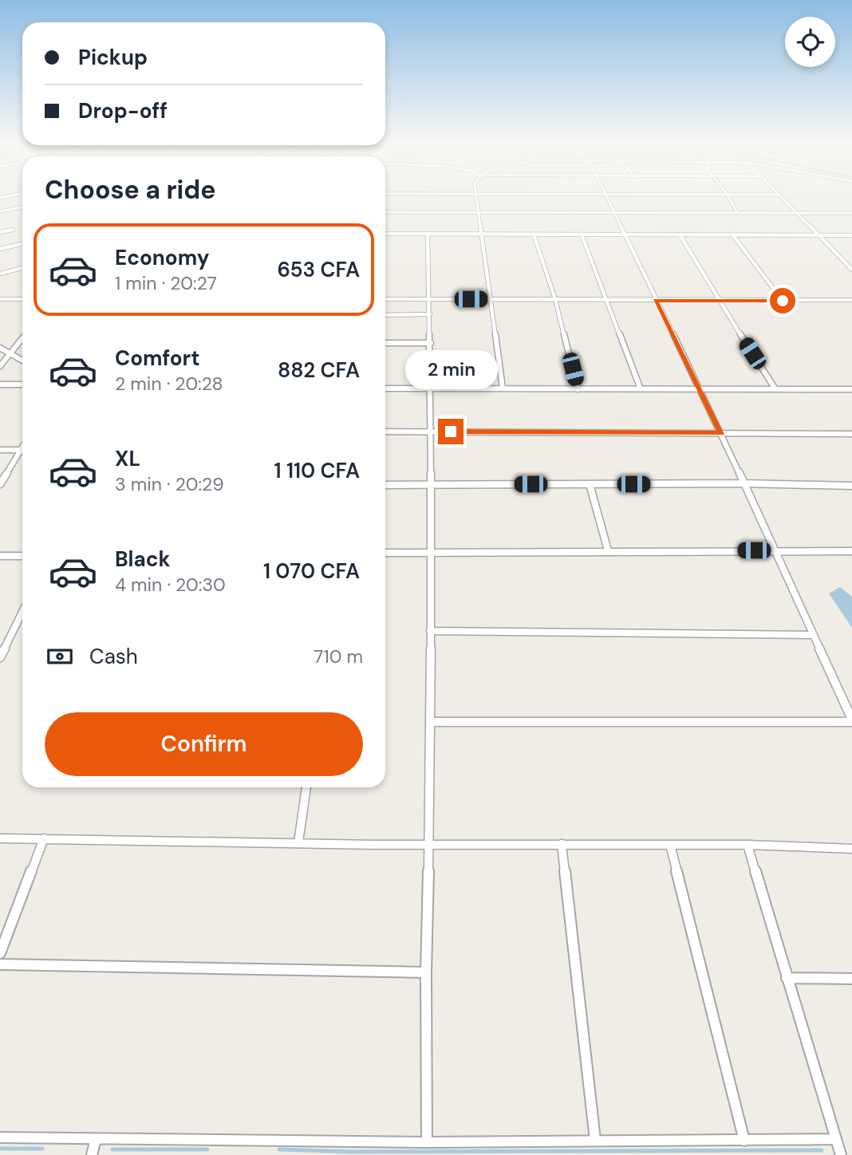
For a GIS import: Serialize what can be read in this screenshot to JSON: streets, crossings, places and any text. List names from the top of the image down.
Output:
{
  "page": {
    "banner": ["Pickup", "Drop-off"],
    "heading": "Choose a ride",
    "list": [
      {
        "name": "Economy",
        "note": "1 min · 20:27",
        "value": "653 CFA"
      },
      {
        "name": "Comfort",
        "note": "2 min · 20:28",
        "value": "882 CFA"
      },
      {
        "name": "XL",
        "note": "3 min · 20:29",
        "value": "1 110 CFA"
      },
      {
        "name": "Black",
        "note": "4 min · 20:30",
        "value": "1 070 CFA"
      }
    ],
    "bubble": "2 min",
    "pay": ["Cash", "710 m"],
    "buttons": "Confirm"
  }
}
